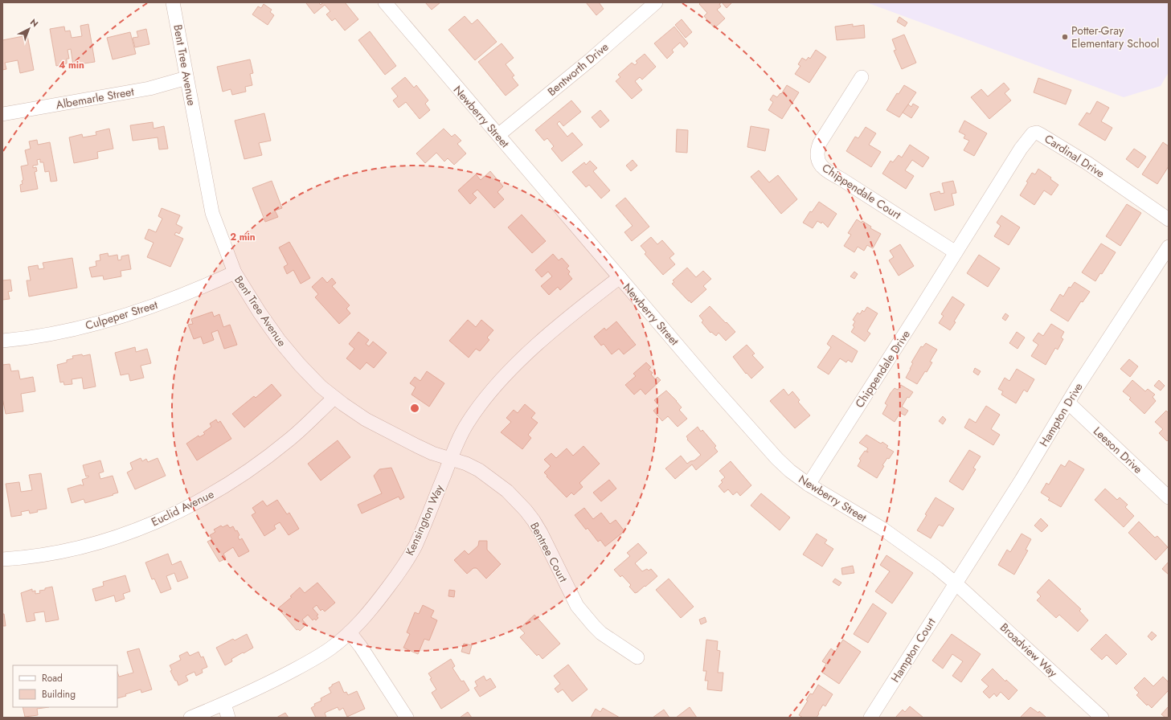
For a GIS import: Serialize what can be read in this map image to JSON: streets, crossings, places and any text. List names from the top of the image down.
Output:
{
  "streets": {
    "street": [
      "Bent Tree Avenue",
      "Bentworth Drive",
      "Albemarle Street",
      "Newberry Street",
      "Cardinal Drive",
      "Chippendale Court",
      "Culpeper Street",
      "Chippendale Drive",
      "Hampton Drive",
      "Leeson Drive",
      "Euclid Avenue",
      "Kensington Way",
      "Bentree Court",
      "Hampton Court",
      "Broadview Way"
    ]
  },
  "crossings": [
    ["Bent Tree Avenue", "Albemarle Street"],
    ["Bent Tree Avenue", "Culpeper Street"],
    ["Bent Tree Avenue", "Euclid Avenue"],
    ["Bent Tree Avenue", "Kensington Way"],
    ["Bent Tree Avenue", "Bentree Court"],
    ["Bentworth Drive", "Newberry Street"],
    ["Newberry Street", "Chippendale Drive"],
    ["Newberry Street", "Hampton Drive"],
    ["Newberry Street", "Kensington Way"],
    ["Newberry Street", "Hampton Court"],
    ["Newberry Street", "Broadview Way"],
    ["Cardinal Drive", "Chippendale Court"],
    ["Cardinal Drive", "Chippendale Drive"],
    ["Chippendale Court", "Chippendale Drive"],
    ["Hampton Drive", "Leeson Drive"],
    ["Hampton Drive", "Hampton Court"],
    ["Hampton Drive", "Broadview Way"],
    ["Kensington Way", "Bentree Court"],
    ["Hampton Court", "Broadview Way"]
  ],
  "places": ["Potter-Gray Elementary School"],
  "legend": ["Road", "Building"],
  "north": "top right",
  "rings": ["4 min", "2 min"]
}
